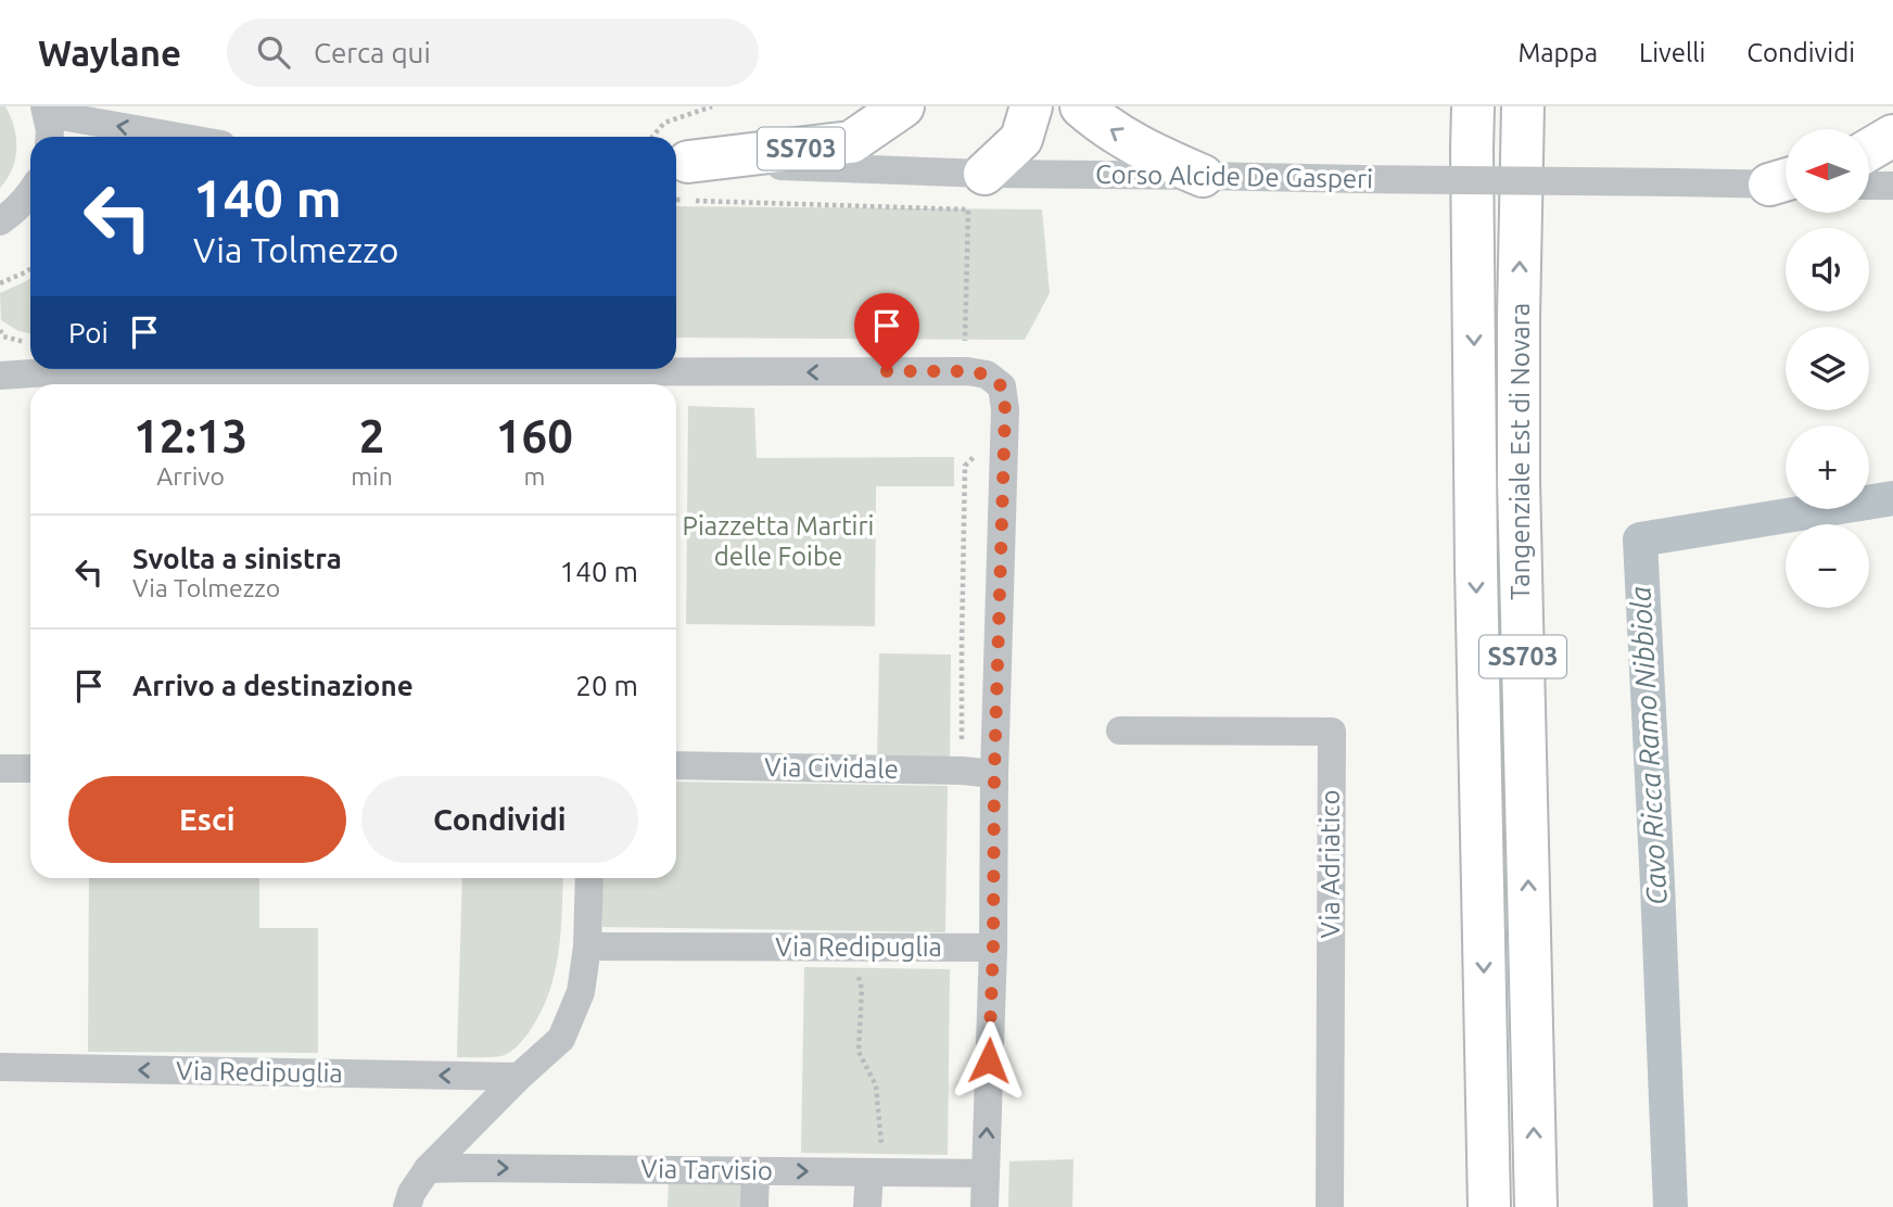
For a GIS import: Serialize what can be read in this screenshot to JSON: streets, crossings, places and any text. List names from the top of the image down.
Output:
{
  "streets": {
    "highway": ["SS703", "Tangenziale Est di Novara"],
    "street": [
      "Corso Alcide De Gasperi",
      "Via Cividale",
      "Via Adriatico",
      "Via Redipuglia",
      "Via Tarvisio"
    ]
  },
  "crossings": [
    ["SS703", "Corso Alcide De Gasperi"]
  ],
  "one_way": ["Via Redipuglia", "Via Tarvisio"],
  "water": ["Cavo Ricca Ramo Nibbiola"],
  "parks": ["Piazzetta Martiri delle Foibe"],
  "north": "left",
  "page": {
    "header": "Waylane",
    "search": "Cerca qui",
    "nav": ["Mappa", "Livelli", "Condividi"],
    "map_buttons": ["+", "−"],
    "turn": ["140 m", "Via Tolmezzo"],
    "then": "Poi",
    "eta": [
      "12:13",
      "Arrivo",
      "2",
      "min",
      "160",
      "m"
    ],
    "list": [
      {
        "name": "Svolta a sinistra",
        "note": "Via Tolmezzo",
        "value": "140 m"
      },
      {
        "name": "Arrivo a destinazione",
        "value": "20 m"
      }
    ],
    "buttons": ["Esci", "Condividi"]
  }
}
